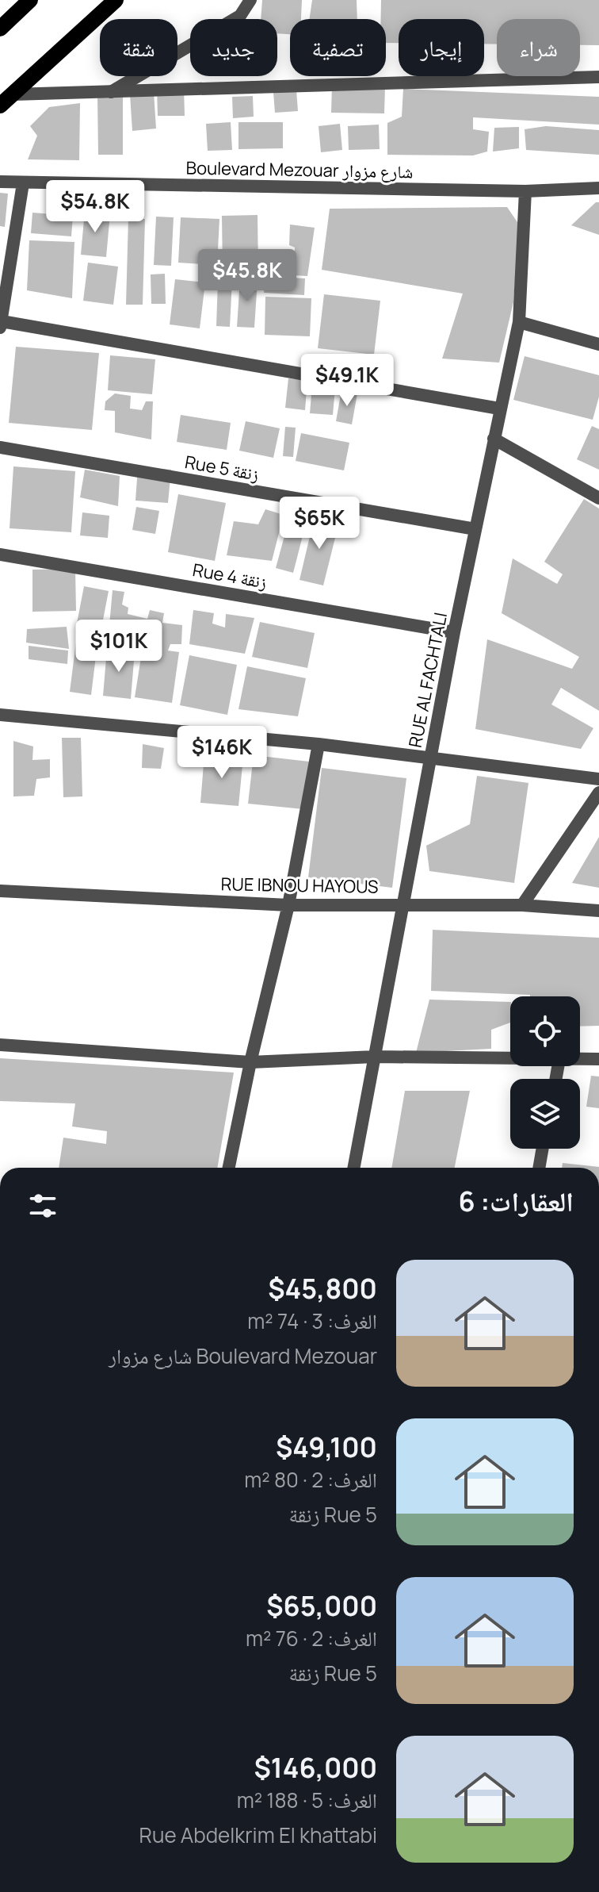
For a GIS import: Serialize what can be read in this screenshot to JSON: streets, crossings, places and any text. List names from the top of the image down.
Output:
{
  "streets": {
    "street": [
      "Boulevard Mezouar شارع مزوار",
      "Rue 5 زنقة",
      "Rue 4 زنقة",
      "RUE AL FACHTALI",
      "RUE IBNOU HAYOUS"
    ]
  },
  "crossings": [
    ["Boulevard Mezouar شارع مزوار", "RUE AL FACHTALI"],
    ["Rue 5 زنقة", "RUE AL FACHTALI"],
    ["Rue 4 زنقة", "RUE AL FACHTALI"],
    ["RUE AL FACHTALI", "RUE IBNOU HAYOUS"]
  ],
  "page": {
    "chip": [
      "شراء",
      "إيجار",
      "تصفية",
      "جديد",
      "شقة"
    ],
    "price": [
      "$54.8K",
      "$45.8K",
      "$49.1K",
      "$65K",
      "$101K",
      "$146K"
    ],
    "heading": "العقارات: 6",
    "list": [
      {
        "name": "$45,800",
        "note": "الغرف: 3 · 74 m² · Boulevard Mezouar شارع مزوار"
      },
      {
        "name": "$49,100",
        "note": "الغرف: 2 · 80 m² · Rue 5 زنقة"
      },
      {
        "name": "$65,000",
        "note": "الغرف: 2 · 76 m² · Rue 5 زنقة"
      },
      {
        "name": "$146,000",
        "note": "الغرف: 5 · 188 m² · Rue Abdelkrim El khattabi"
      }
    ]
  }
}
